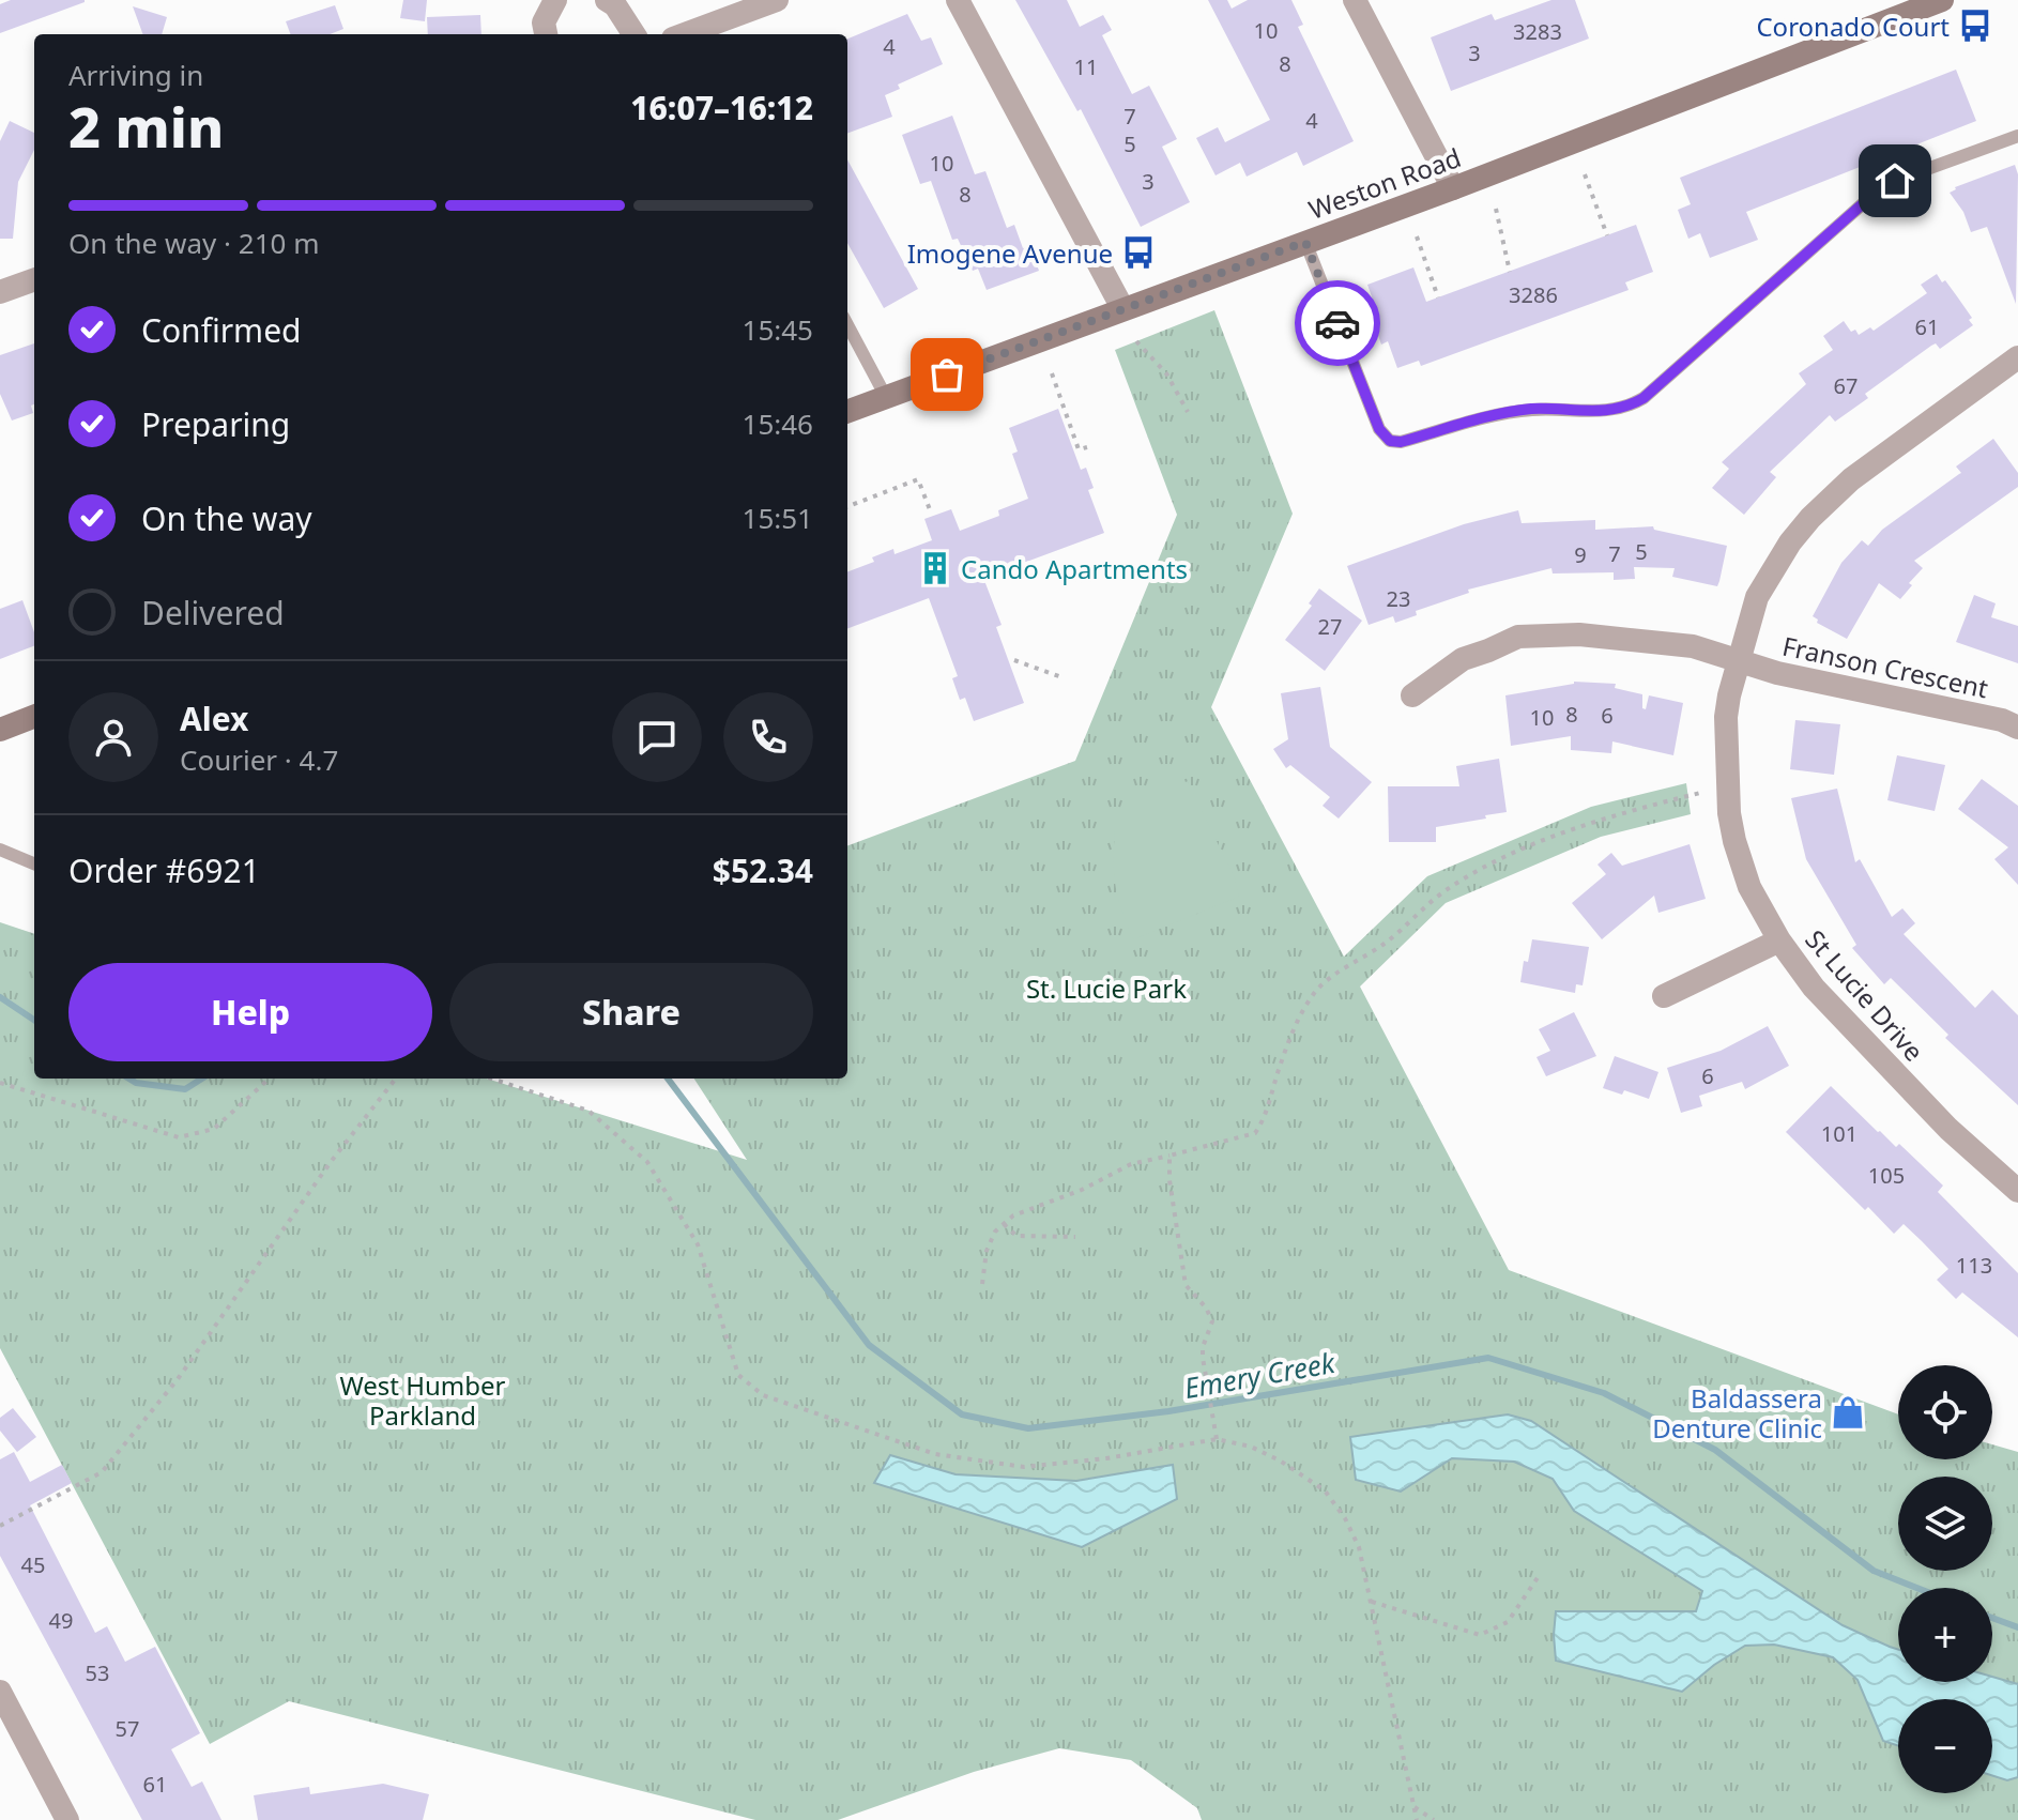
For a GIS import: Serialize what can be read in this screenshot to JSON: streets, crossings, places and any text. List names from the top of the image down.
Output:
{
  "streets": {
    "main road": ["Weston Road"],
    "street": ["Franson Crescent", "St Lucie Drive"]
  },
  "crossings": [
    ["Franson Crescent", "St Lucie Drive"]
  ],
  "water": ["Emery Creek"],
  "parks": ["St. Lucie Park", "West Humber Parkland"],
  "places": {
    "bus stop": ["Coronado Court", "Imogene Avenue"],
    "building": ["Cando Apartments"],
    "shop": ["Baldassera Denture Clinic"]
  },
  "house_numbers": [
    "10",
    "3283",
    "4",
    "3",
    "8",
    "11",
    "7",
    "4",
    "5",
    "10",
    "3",
    "8",
    "3286",
    "61",
    "67",
    "5",
    "7",
    "9",
    "23",
    "27",
    "8",
    "6",
    "10",
    "6",
    "101",
    "105",
    "113",
    "45",
    "49",
    "53",
    "57",
    "61"
  ],
  "page": {
    "heading": ["2 min", "Arriving in", "16:07–16:12"],
    "panel": [
      "Alex",
      "Courier · 4.7",
      "Order #6921",
      "$52.34"
    ],
    "bar": "On the way · 210 m",
    "list": [
      ["Confirmed", "15:45"],
      ["Preparing", "15:46"],
      ["On the way", "15:51"],
      "Delivered"
    ],
    "buttons": ["Help", "Share"],
    "map_buttons": ["+", "−"]
  }
}
